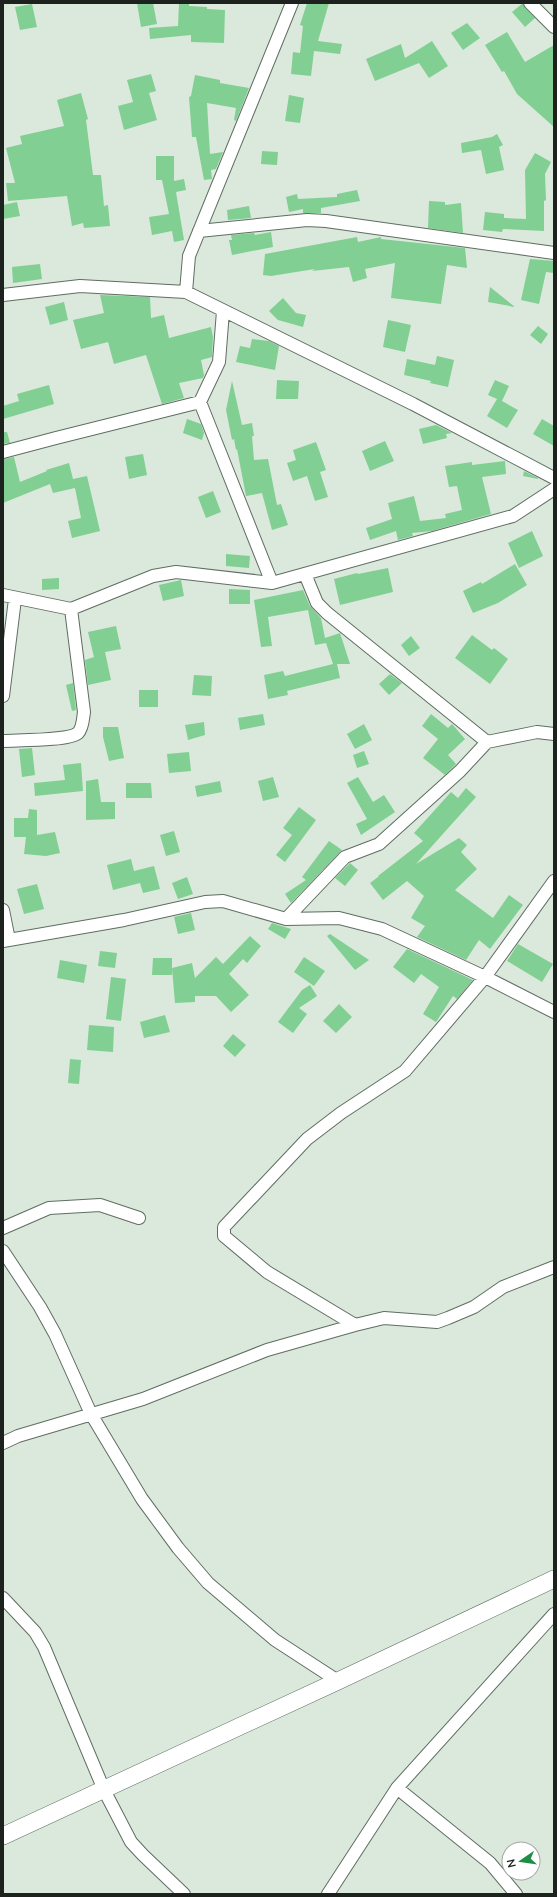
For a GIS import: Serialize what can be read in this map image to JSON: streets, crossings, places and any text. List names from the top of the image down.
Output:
{
  "north": "left"
}
